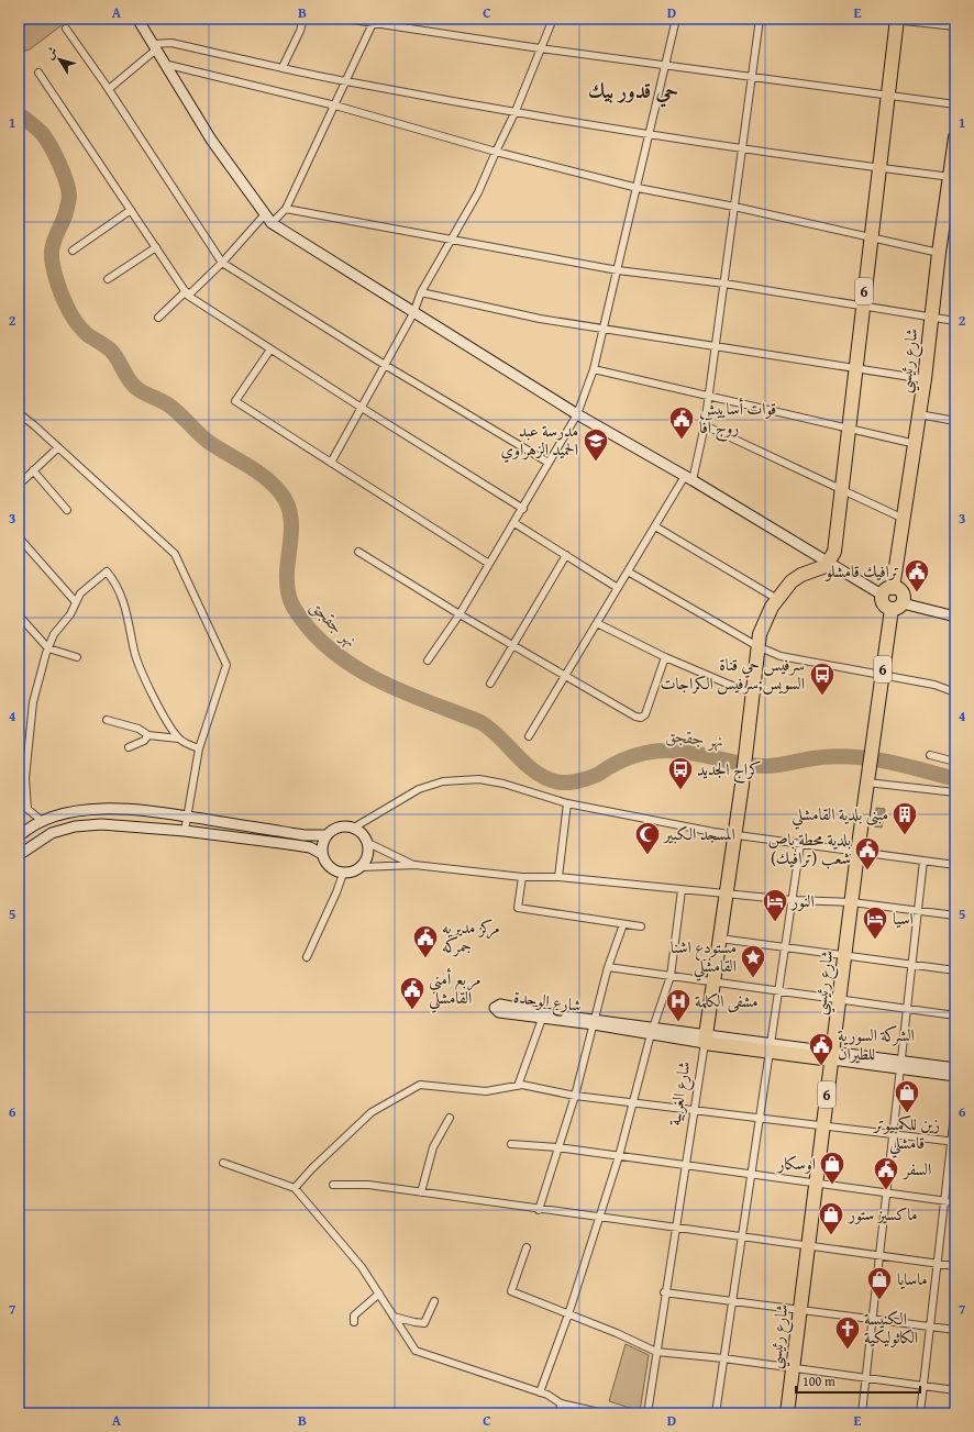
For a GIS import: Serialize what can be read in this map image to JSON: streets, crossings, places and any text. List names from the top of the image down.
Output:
{
  "streets": {
    "highway": [
      "6",
      "شارع رئيسي",
      "شارع الوحدة",
      "شارع الغربية"
    ]
  },
  "crossings": [
    ["6", "شارع الغربية"],
    ["شارع رئيسي", "شارع الوحدة"],
    ["شارع الوحدة", "شارع الغربية"]
  ],
  "districts": ["حي قدور بيك"],
  "water": ["نهر جقجق"],
  "places": {
    "public building": [
      "قوات أساييش روج آفا",
      "ترافيك قامشلو",
      "بلدية محطة باص شعب (ترافيك)",
      "مركز مديريه جمركه",
      "مربع أمني القامشلي",
      "الشركة السورية للطيران",
      "السفر"
    ],
    "school or university": ["مدرسة عبد الحميد الزهراوي"],
    "bus stop": ["سرفيس حي قناة السويس;سرفيس الكراجات", "كراج الجديد"],
    "building": ["مبنى بلدية القامشلي"],
    "mosque": ["المسجد الكبير"],
    "hotel": ["النور", "اسيا"],
    "place": ["مستودع اشنا القامشلي"],
    "hospital": ["مشفى الكلمة"],
    "shop": [
      "زين للكمبيوتر قامشلي",
      "اوسكار",
      "ماكسيز ستور",
      "ماسايا"
    ],
    "church": ["الكنيسة الكاثوليكية"]
  },
  "scale_bar": "100 m",
  "north": "top left",
  "grid": {
    "columns": [
      "A",
      "B",
      "C",
      "D",
      "E"
    ],
    "rows": [
      "1",
      "2",
      "3",
      "4",
      "5",
      "6",
      "7"
    ]
  }
}
